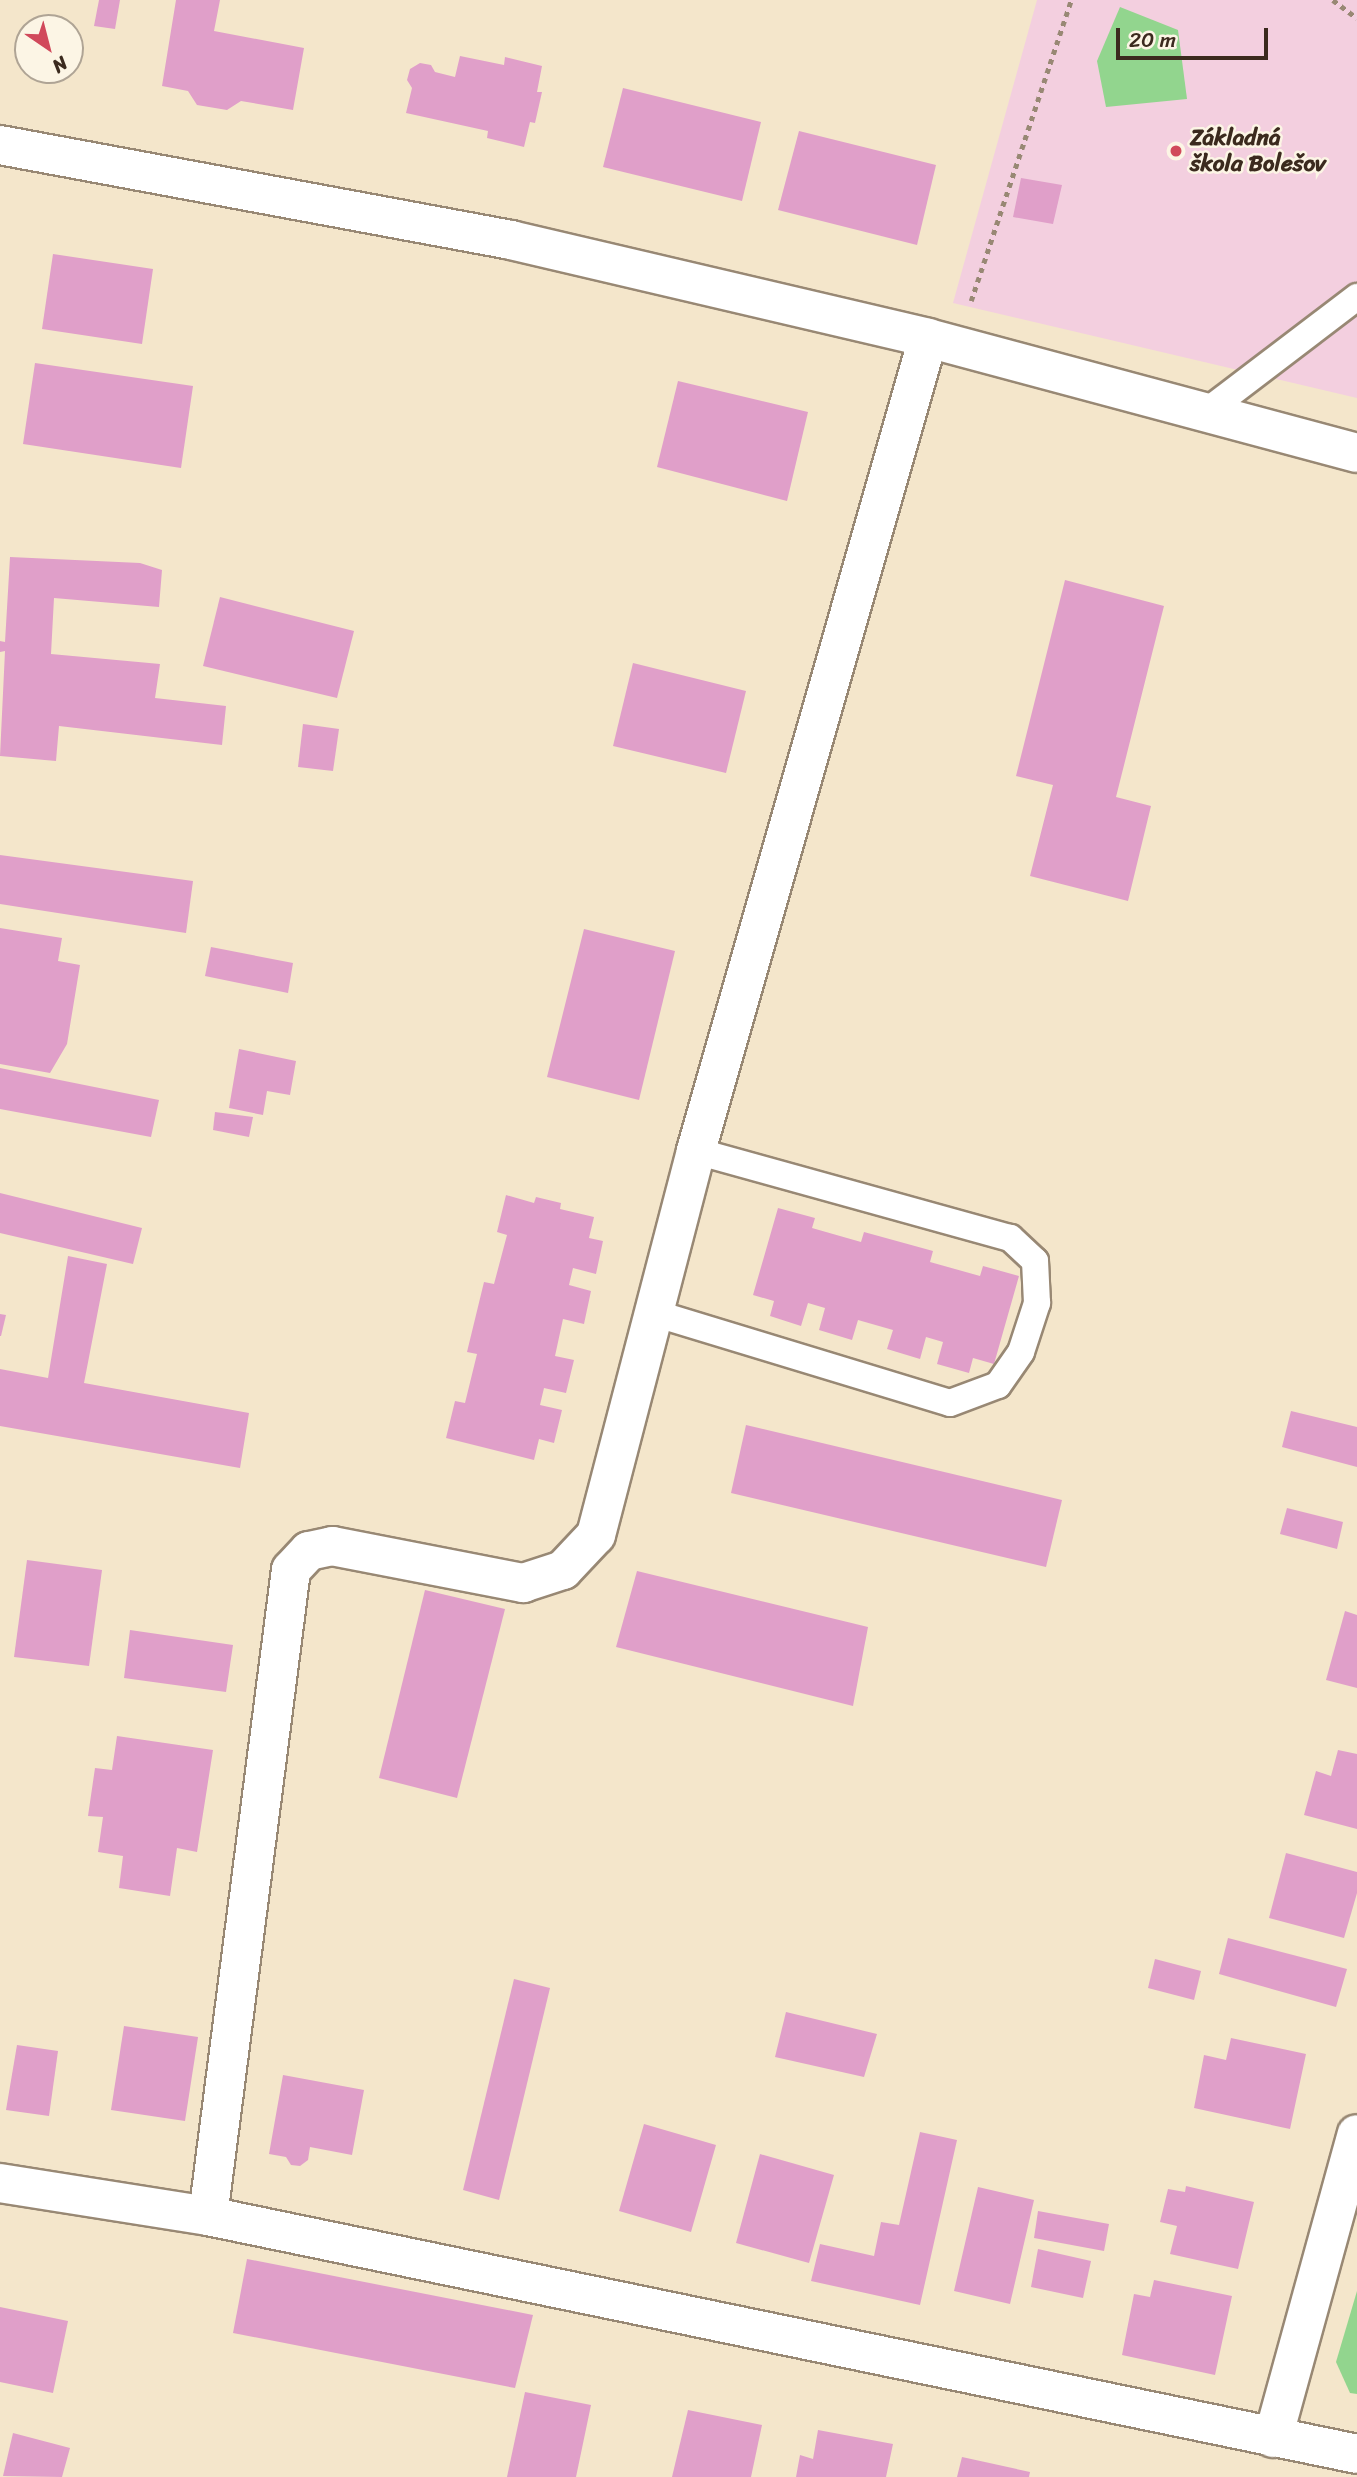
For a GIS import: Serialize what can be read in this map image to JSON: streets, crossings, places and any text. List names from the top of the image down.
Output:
{
  "places": ["Základná škola Bolešov"],
  "scale_bar": "20 m",
  "north": "bottom right"
}
